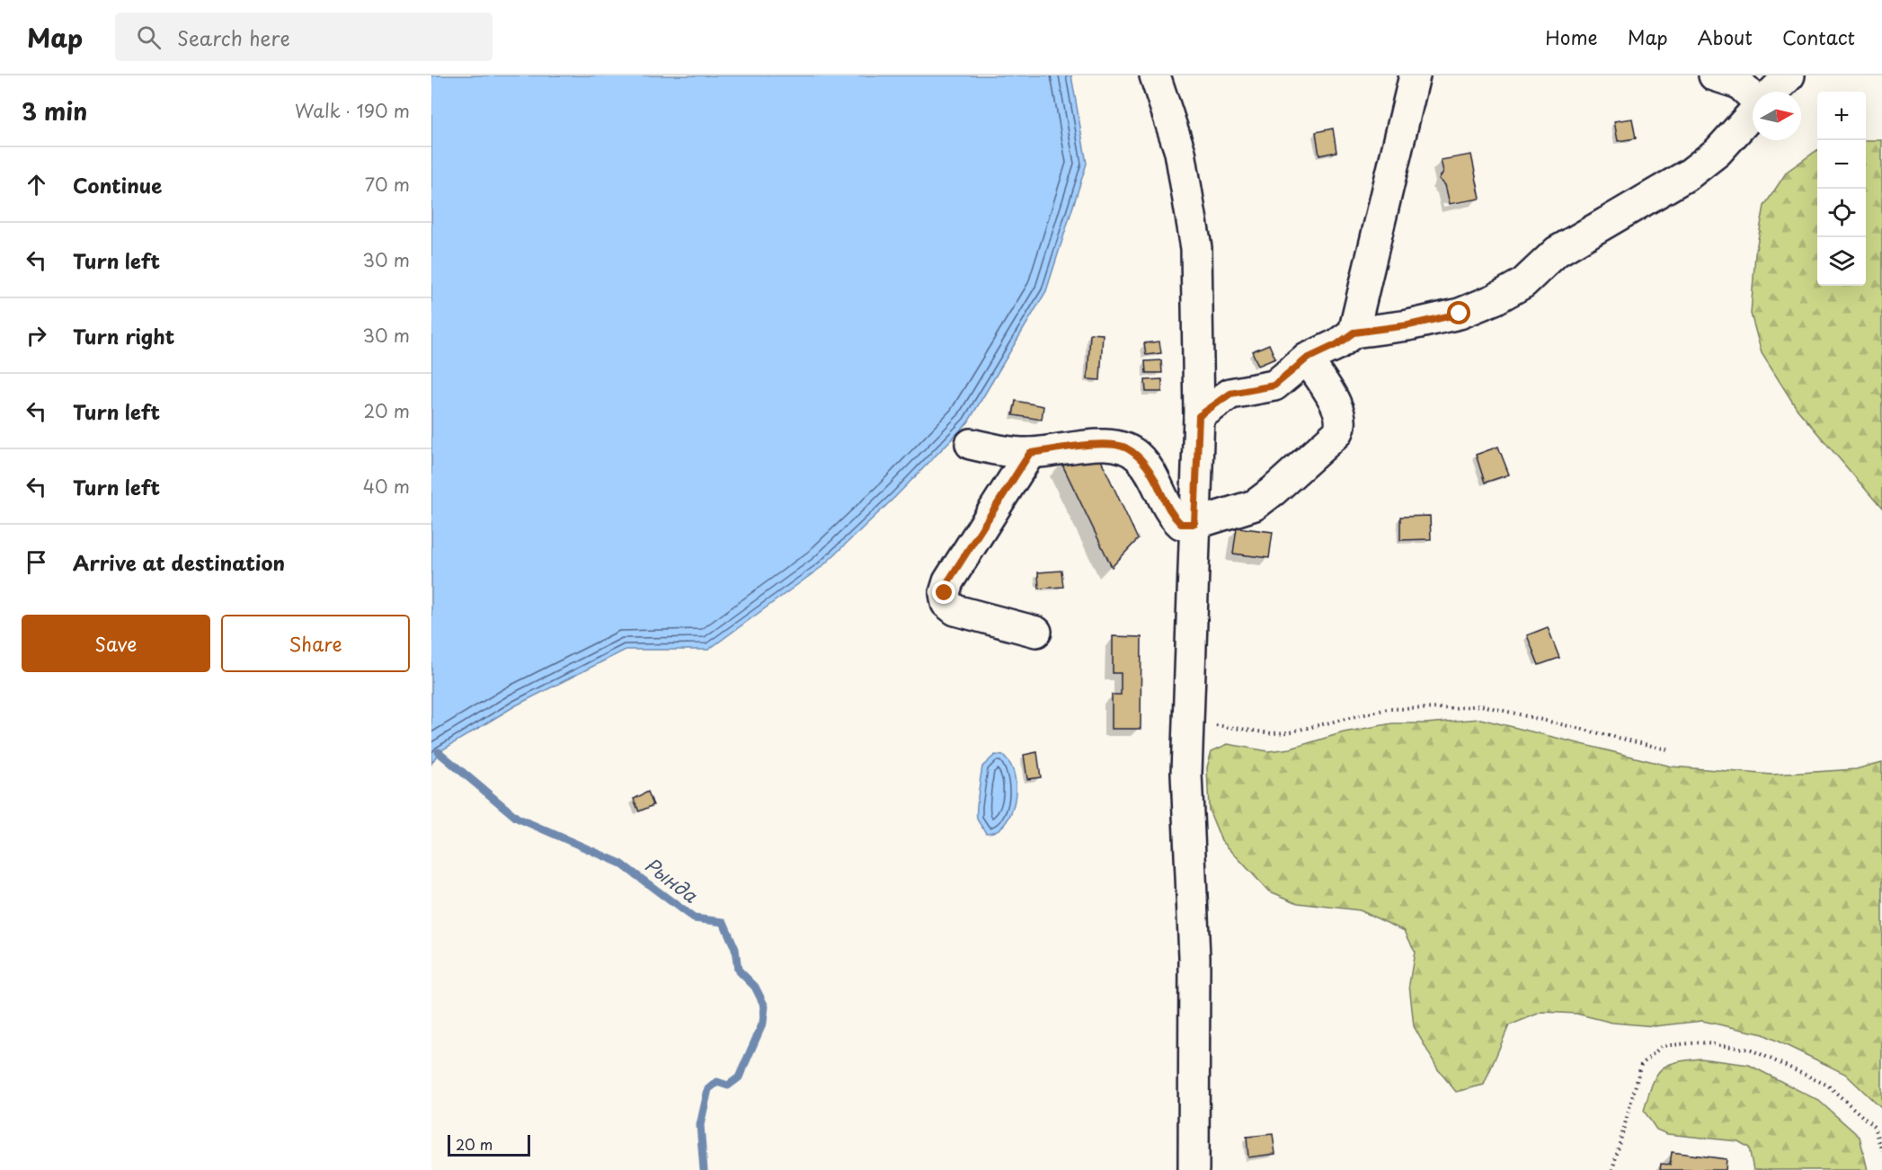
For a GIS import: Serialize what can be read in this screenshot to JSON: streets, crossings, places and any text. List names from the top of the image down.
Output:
{
  "water": ["Рында"],
  "scale_bar": "20 m",
  "north": "right",
  "page": {
    "header": "Map",
    "search": "Search here",
    "nav": [
      "Home",
      "Map",
      "About",
      "Contact"
    ],
    "heading": ["3 min", "Walk · 190 m"],
    "map_buttons": ["+", "−"],
    "list": [
      ["Continue", "70 m"],
      ["Turn left", "30 m"],
      ["Turn right", "30 m"],
      ["Turn left", "20 m"],
      ["Turn left", "40 m"],
      "Arrive at destination"
    ],
    "buttons": ["Save", "Share"],
    "scale": "20 m"
  }
}
